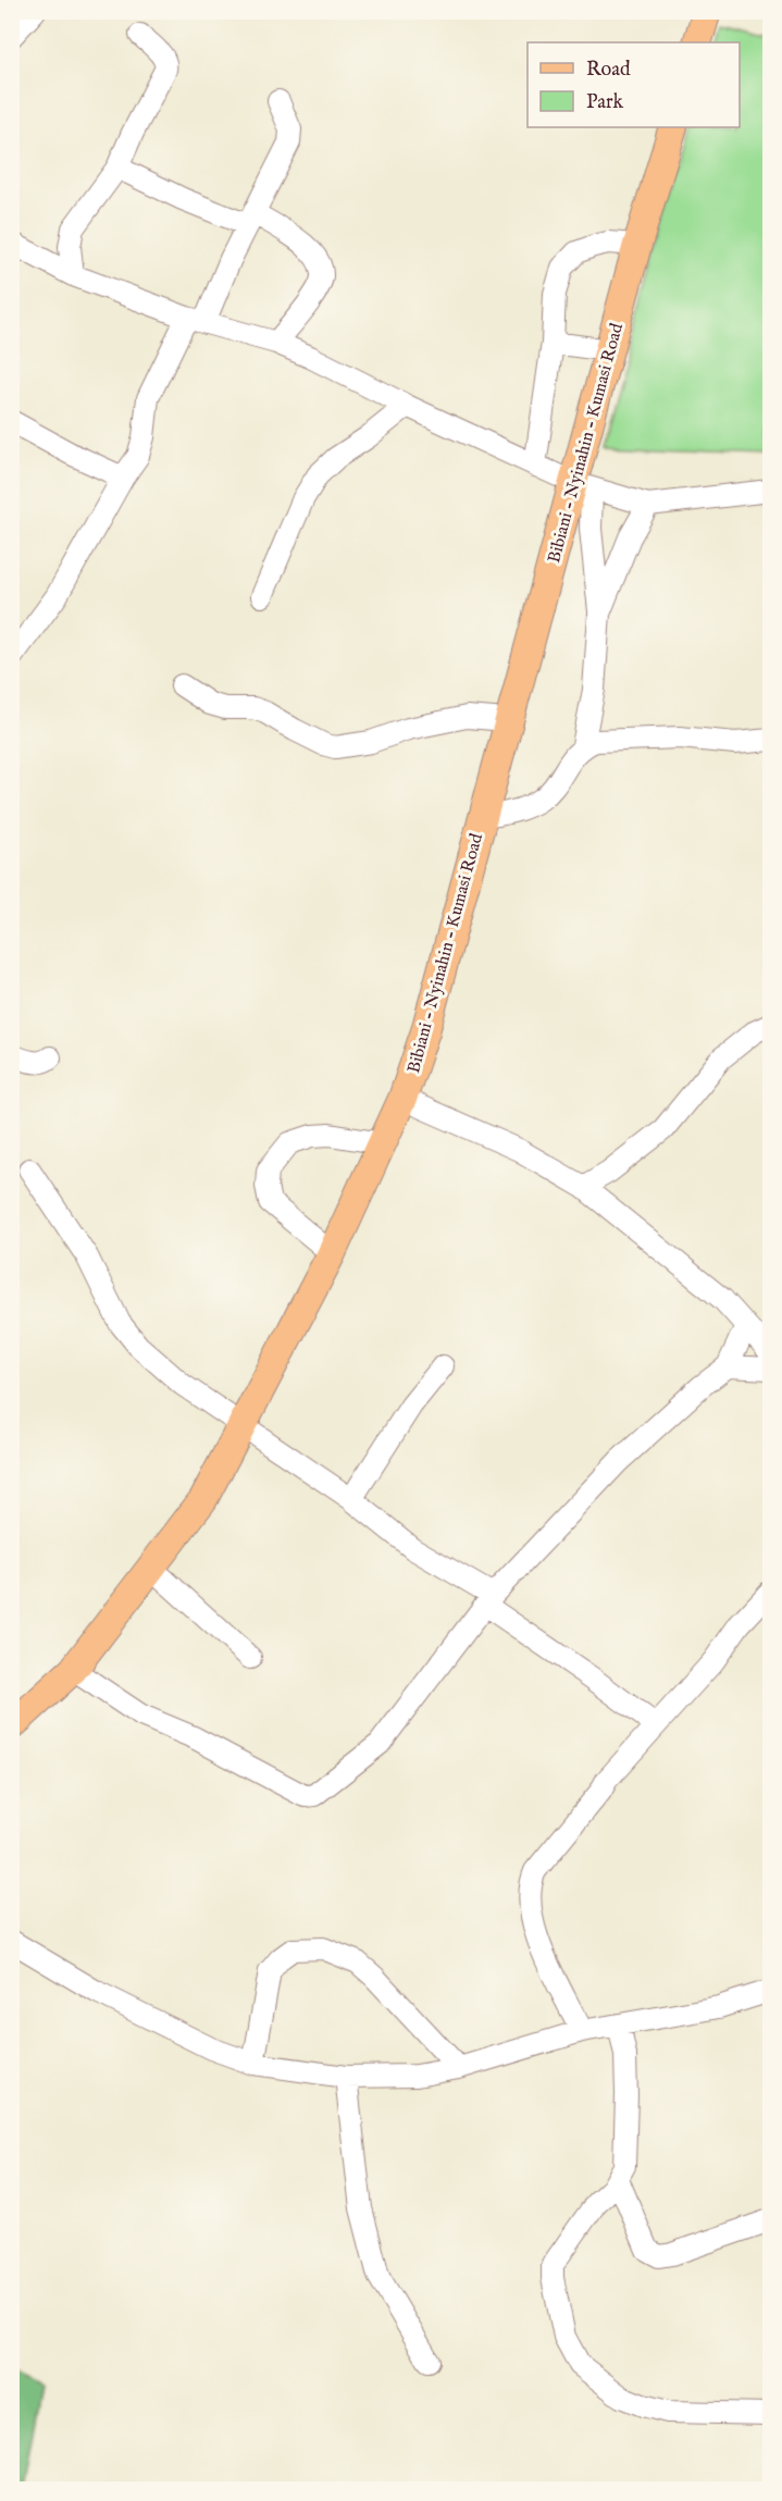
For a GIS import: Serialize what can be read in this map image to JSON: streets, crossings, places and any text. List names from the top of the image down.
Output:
{
  "streets": {
    "main road": ["Bibiani - Nyinahin - Kumasi Road"]
  },
  "legend": ["Road", "Park"]
}
